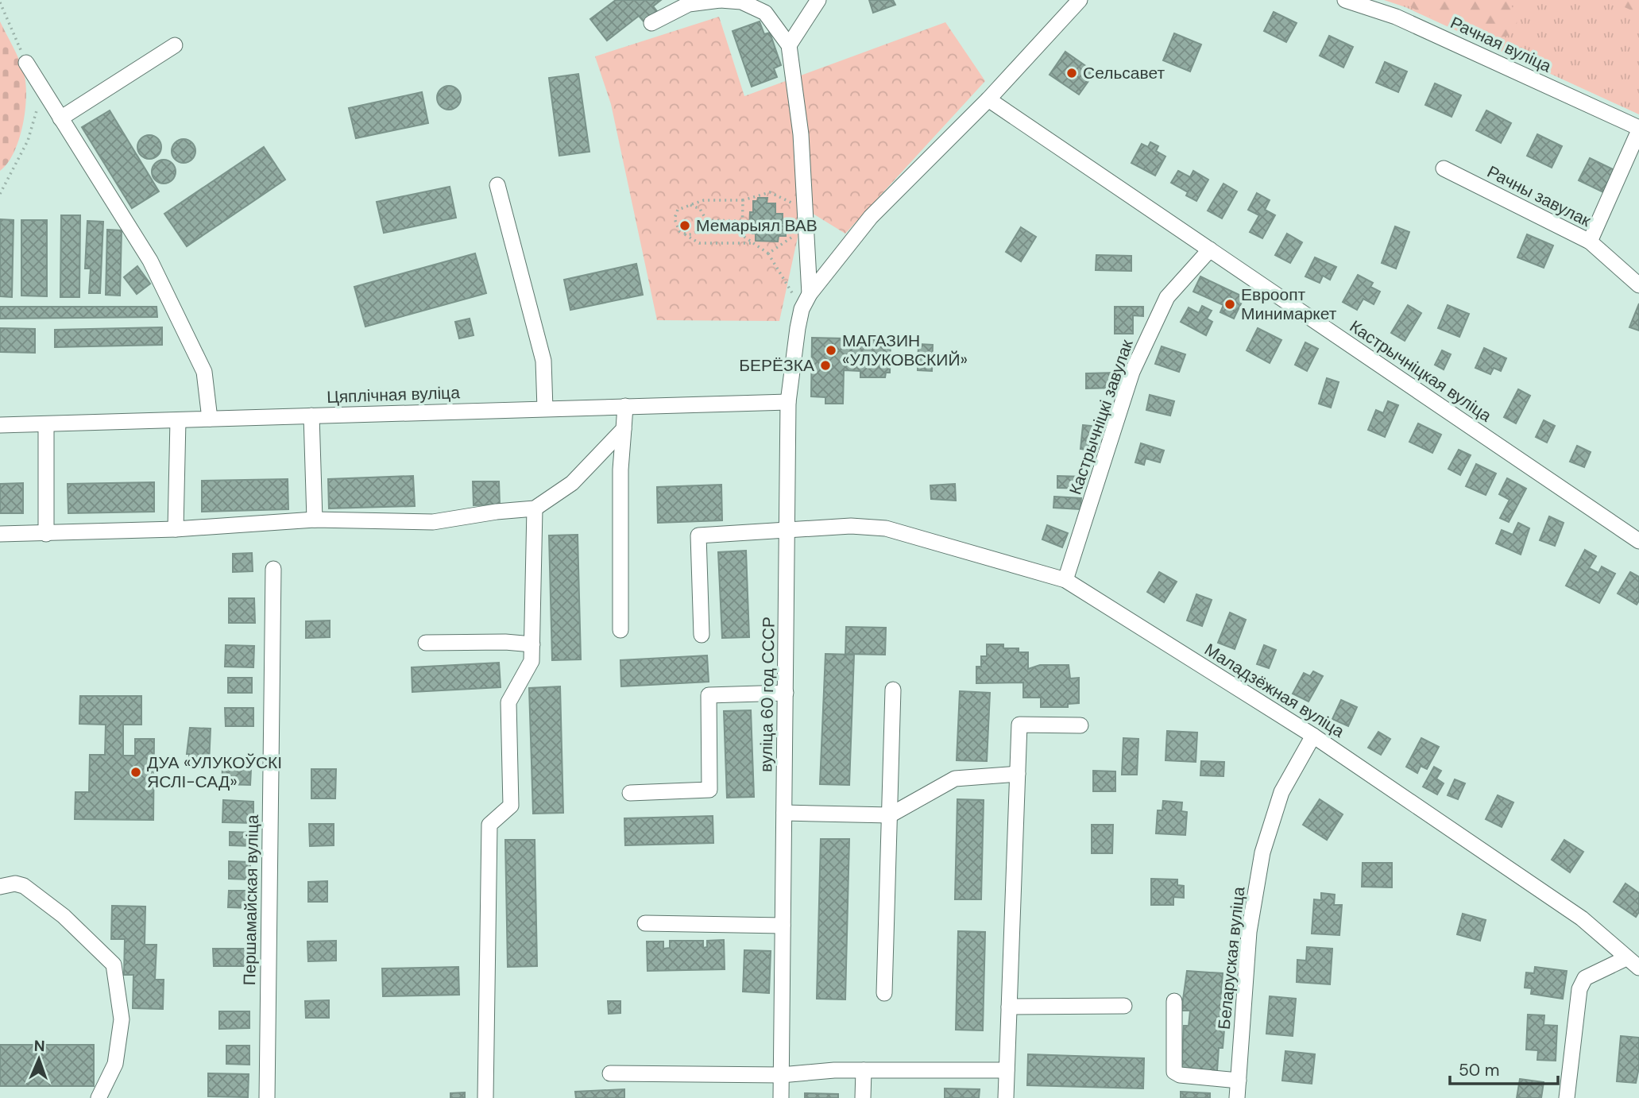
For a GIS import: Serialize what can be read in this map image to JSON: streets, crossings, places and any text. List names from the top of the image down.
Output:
{
  "streets": {
    "street": [
      "Рачная вуліца",
      "Рачны завулак",
      "Кастрычніцкая вуліца",
      "Цяплічная вуліца",
      "Кастрычніцкі завулак",
      "Маладзёжная вуліца",
      "вуліца 60 год СССР",
      "Першамайская вуліца",
      "Беларуская вуліца"
    ]
  },
  "crossings": [
    ["Кастрычніцкая вуліца", "Кастрычніцкі завулак"],
    ["Цяплічная вуліца", "вуліца 60 год СССР"],
    ["Кастрычніцкі завулак", "Маладзёжная вуліца"],
    ["Маладзёжная вуліца", "вуліца 60 год СССР"],
    ["Маладзёжная вуліца", "Беларуская вуліца"]
  ],
  "places": [
    "Сельсавет",
    "Мемарыял ВАВ",
    "Евроопт Минимаркет",
    "МАГАЗИН «УЛУКОВСКИЙ»",
    "БЕРЁЗКА",
    "ДУА «УЛУКОЎСКІ ЯСЛІ-САД»"
  ],
  "scale_bar": "50 m",
  "north": "top"
}
